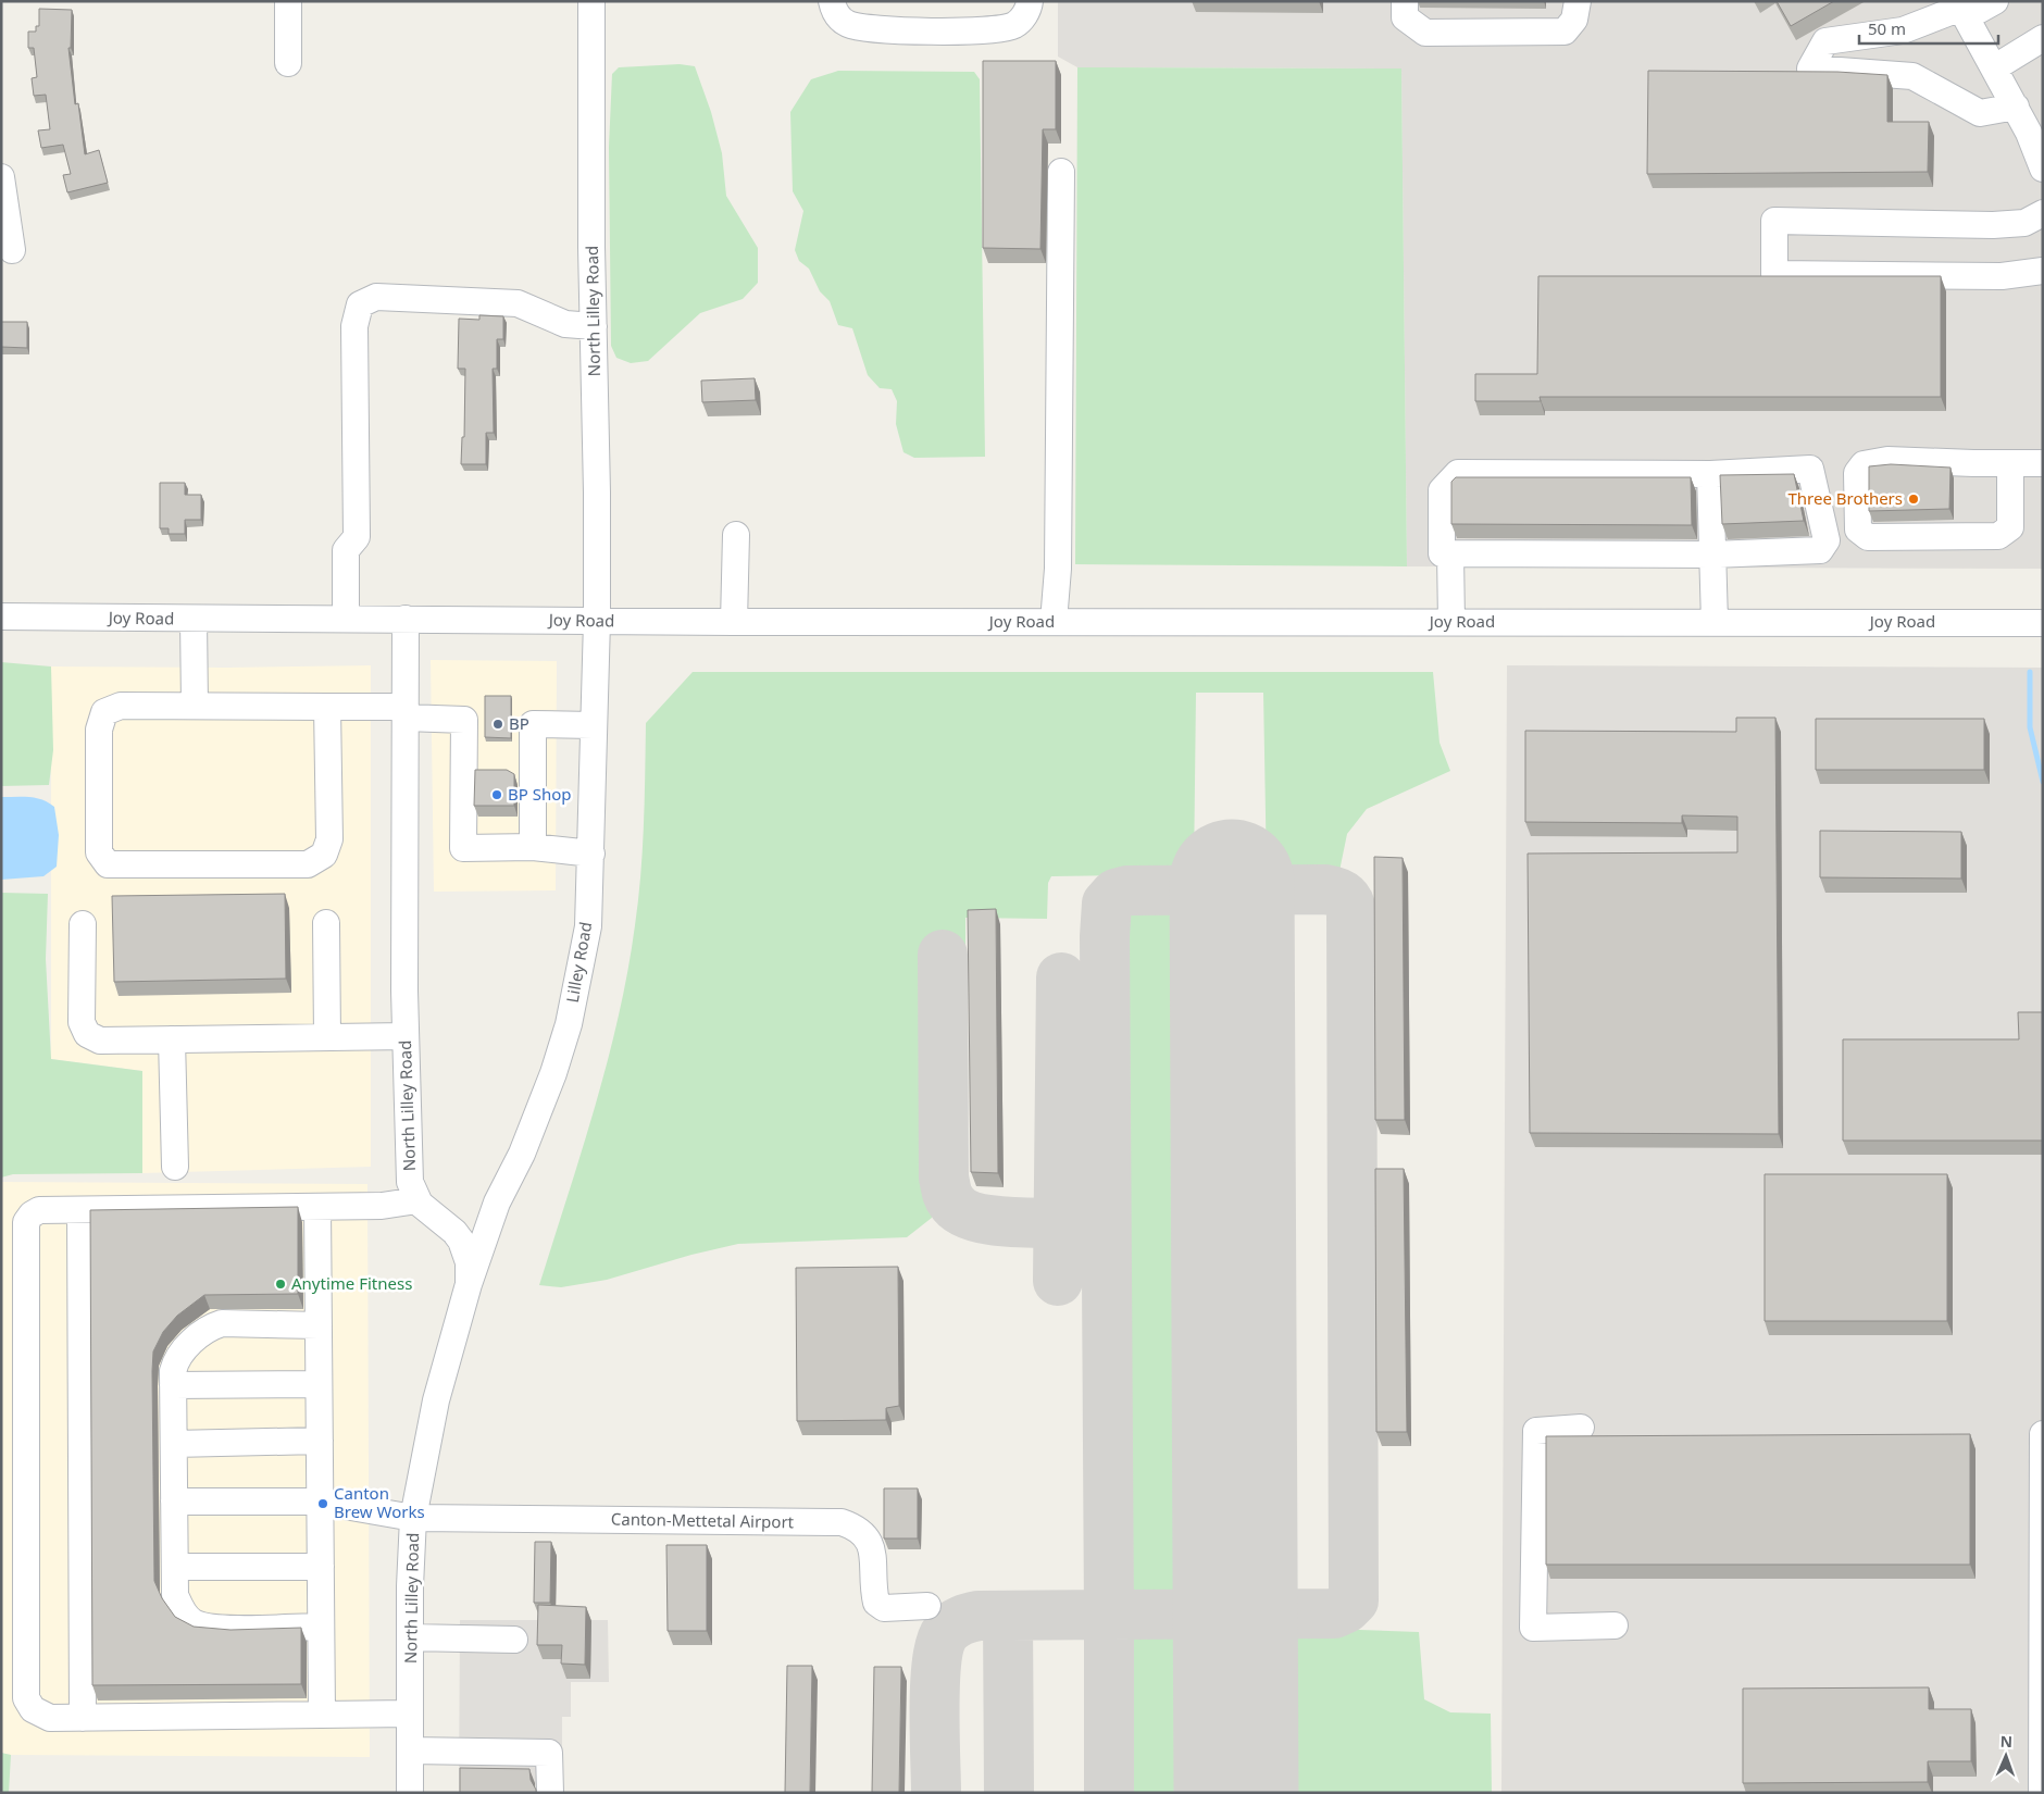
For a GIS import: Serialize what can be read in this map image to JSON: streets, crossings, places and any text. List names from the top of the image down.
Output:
{
  "streets": {
    "street": [
      "North Lilley Road",
      "Joy Road",
      "Lilley Road",
      "Canton-Mettetal Airport"
    ]
  },
  "crossings": [
    ["North Lilley Road", "Joy Road"],
    ["North Lilley Road", "Lilley Road"],
    ["North Lilley Road", "Canton-Mettetal Airport"],
    ["Joy Road", "Lilley Road"]
  ],
  "places": [
    "Three Brothers",
    "BP",
    "BP Shop",
    "Anytime Fitness",
    "Canton Brew Works"
  ],
  "scale_bar": "50 m",
  "north": "top"
}
